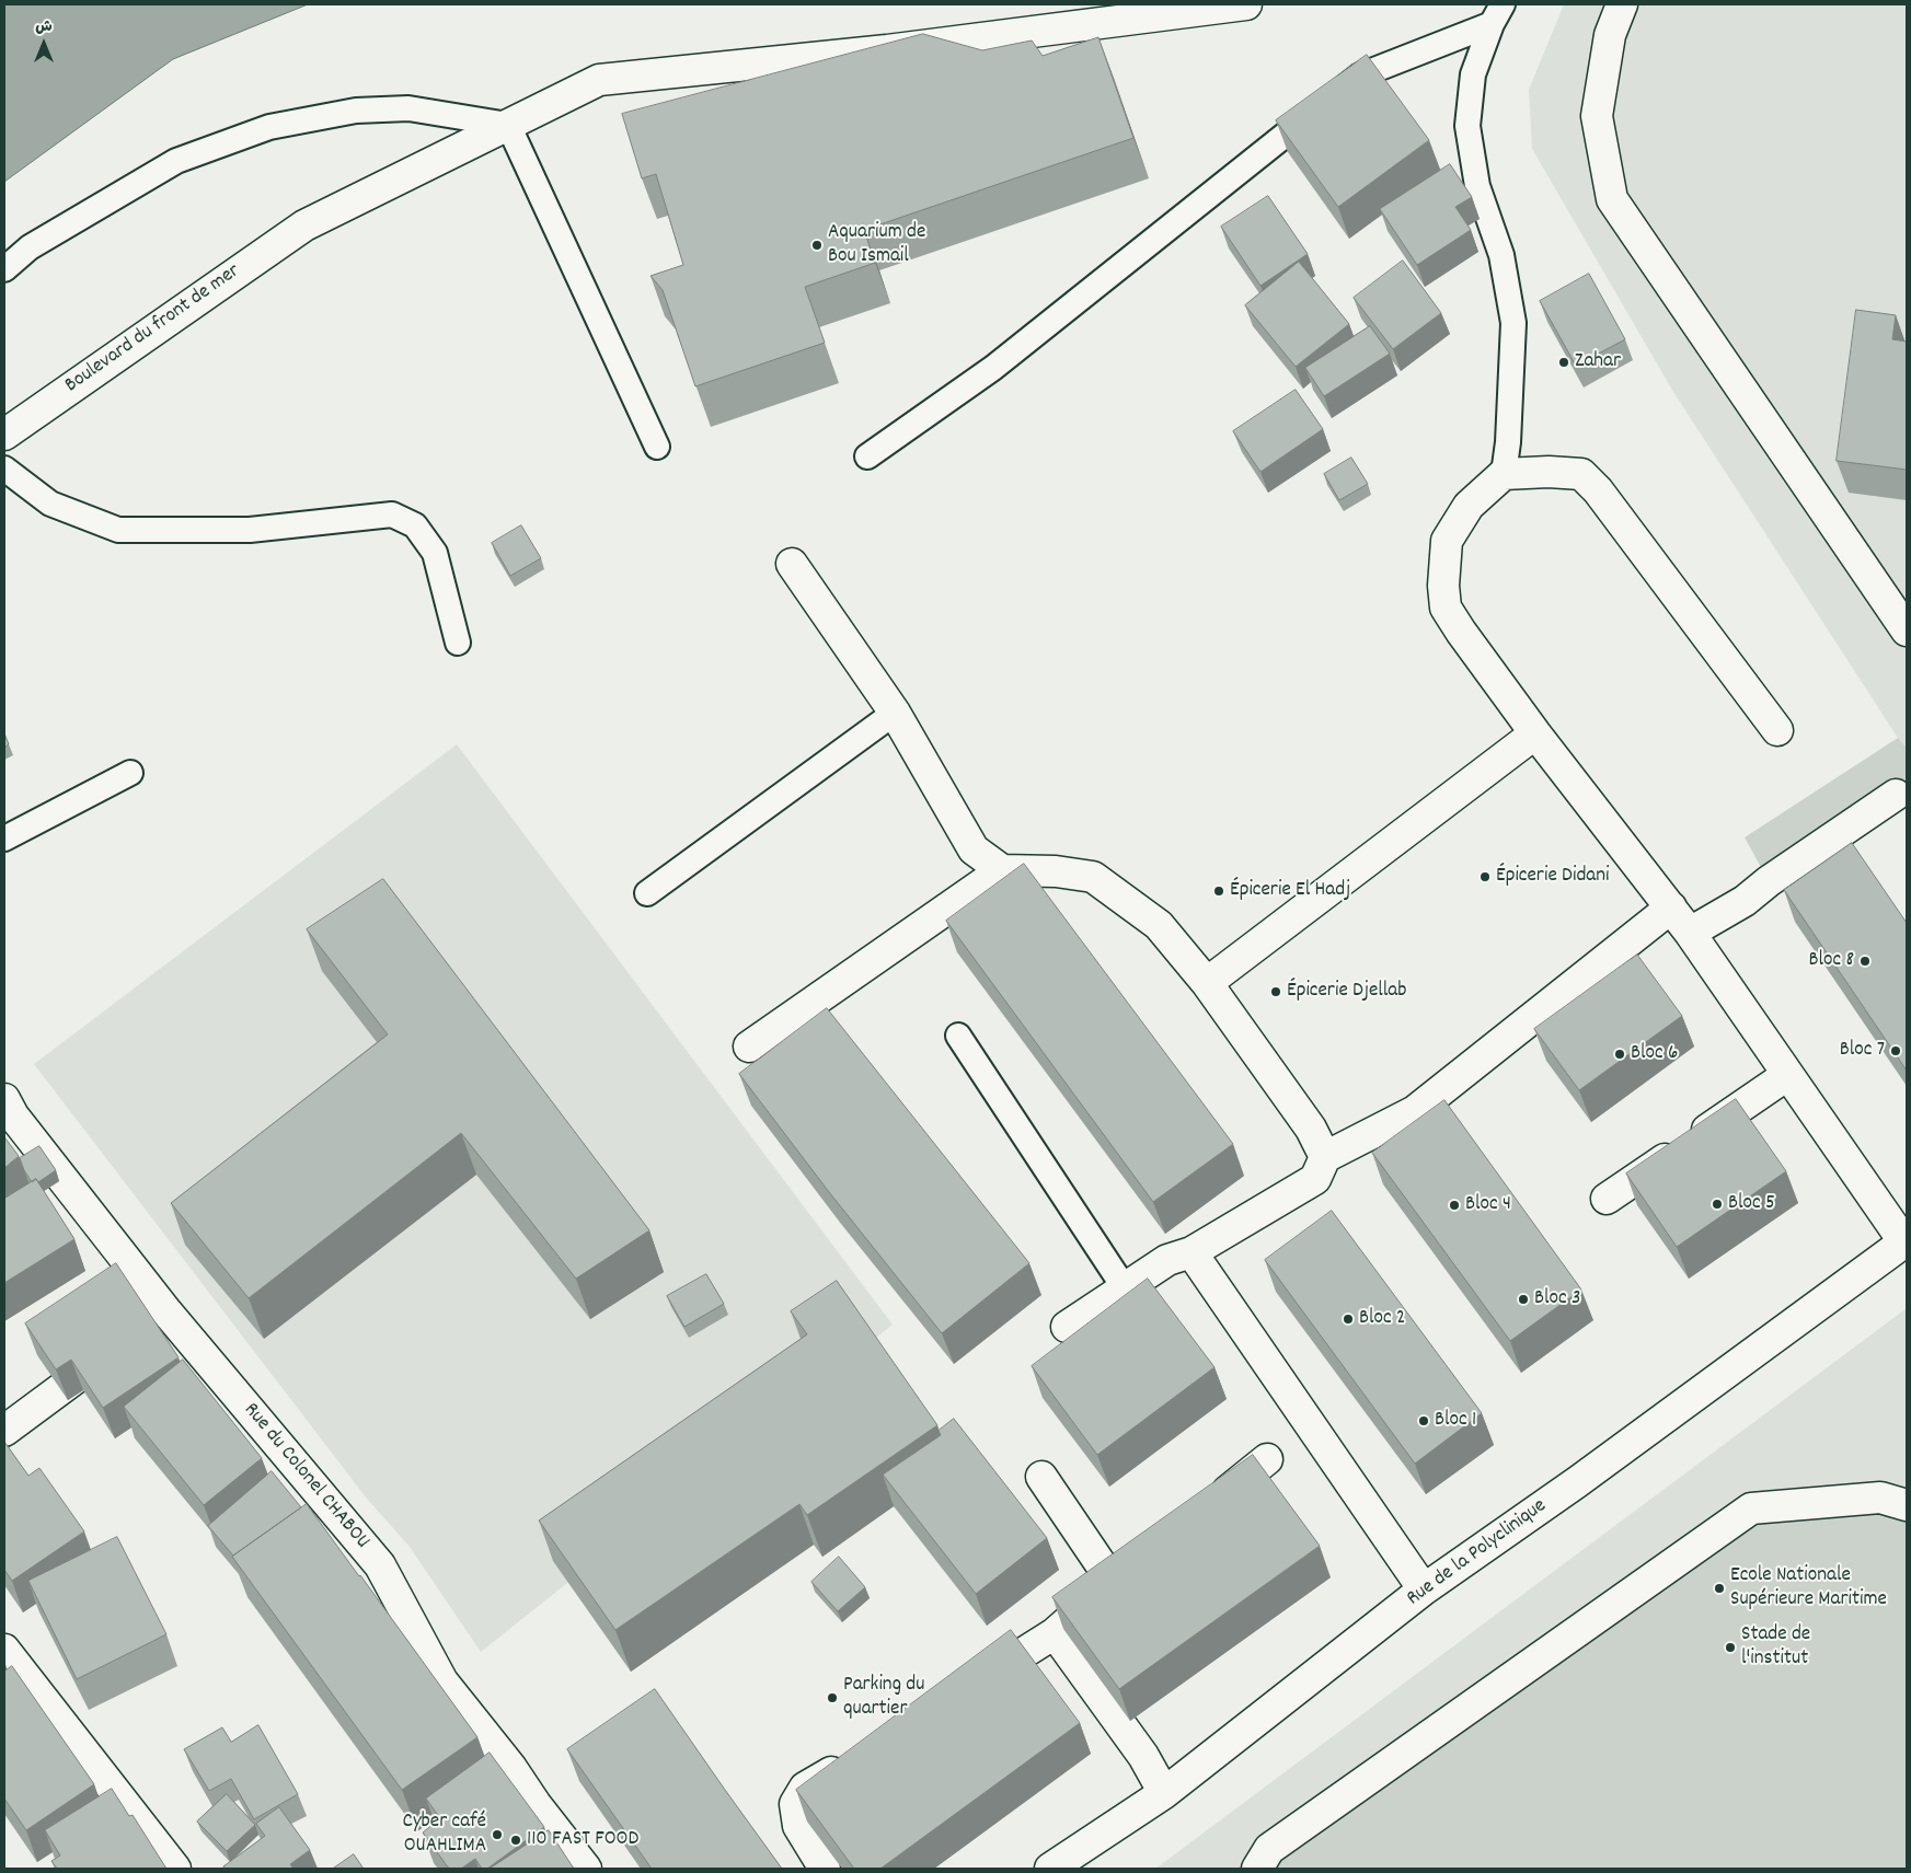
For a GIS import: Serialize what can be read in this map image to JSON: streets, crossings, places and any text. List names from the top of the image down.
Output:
{
  "streets": {
    "street": ["Boulevard du front de mer", "Rue du Colonel CHABOU", "Rue de la Polyclinique"]
  },
  "places": [
    "Aquarium de Bou Ismail",
    "Zahar",
    "Épicerie Didani",
    "Épicerie El Hadj",
    "Bloc 8",
    "Épicerie Djellab",
    "Bloc 7",
    "Bloc 6",
    "Bloc 5",
    "Bloc 4",
    "Bloc 3",
    "Bloc 2",
    "Bloc 1",
    "Ecole Nationale Supérieure Maritime",
    "Stade de l'institut",
    "Parking du quartier",
    "Cyber café OUAHLIMA",
    "110 FAST FOOD"
  ],
  "north": "top"
}
